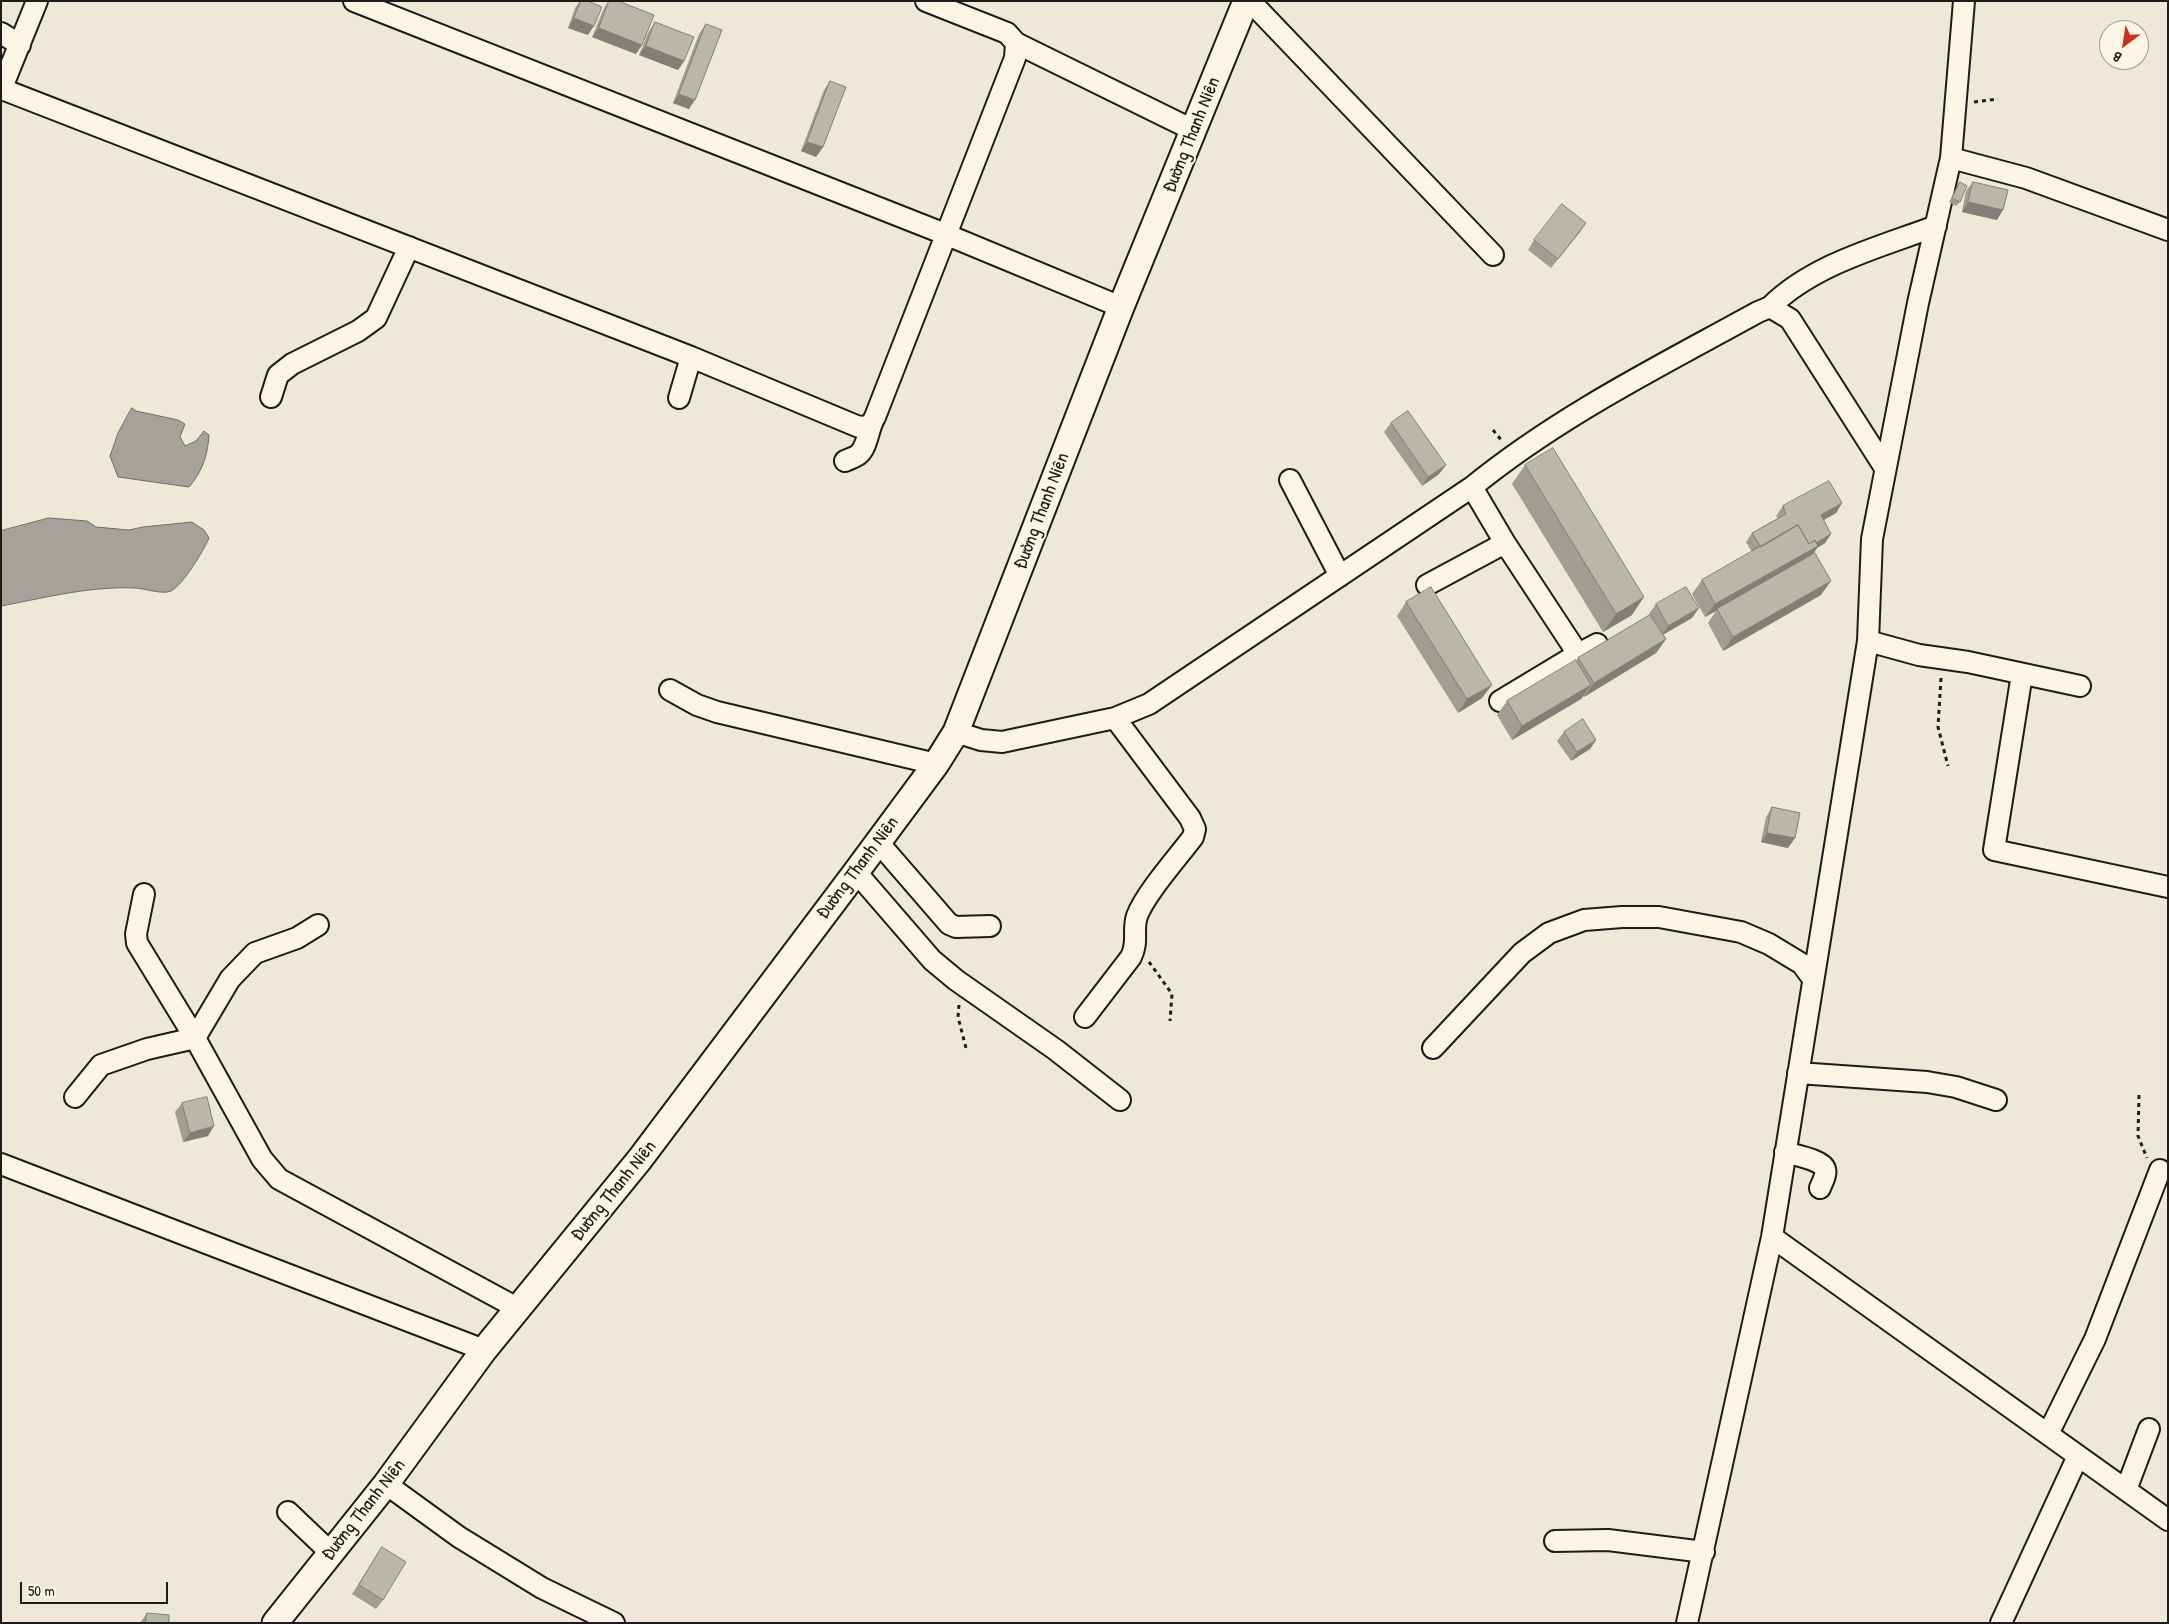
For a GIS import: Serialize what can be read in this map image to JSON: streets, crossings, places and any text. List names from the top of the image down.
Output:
{
  "streets": {
    "main road": ["Đường Thanh Niên"]
  },
  "scale_bar": "50 m",
  "north": "bottom left"
}
